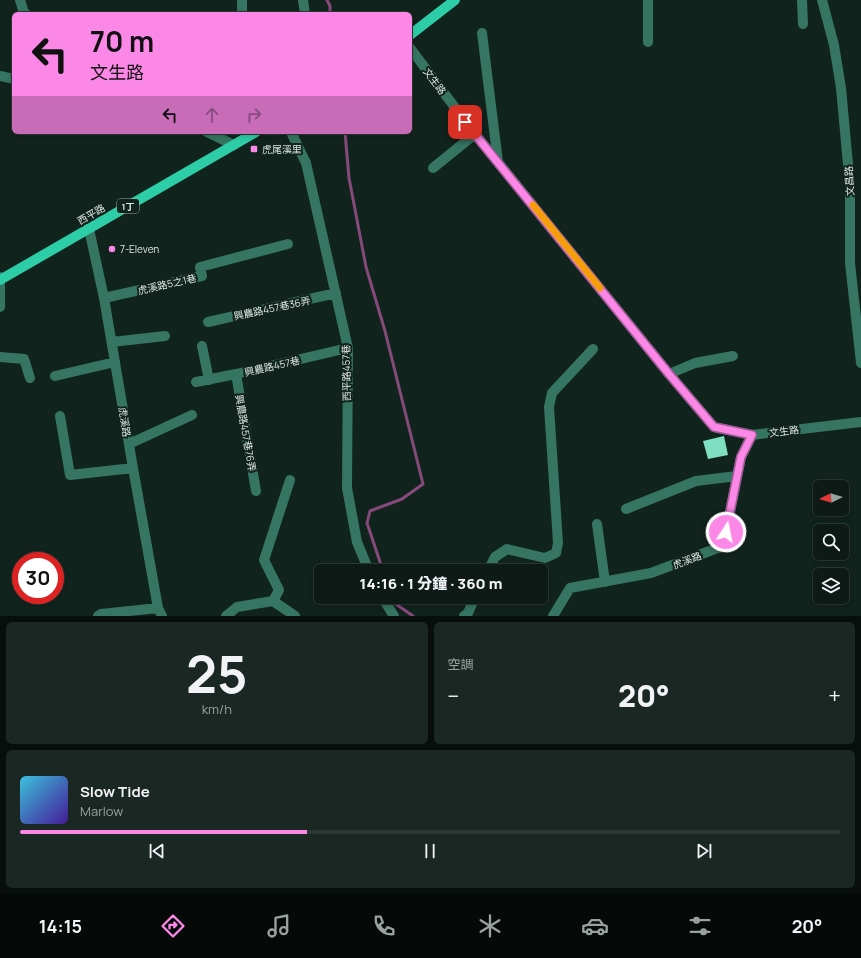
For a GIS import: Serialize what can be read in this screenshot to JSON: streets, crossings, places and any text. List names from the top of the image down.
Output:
{
  "streets": {
    "main road": ["1丁", "西平路"],
    "street": [
      "文生路",
      "文昌路",
      "虎溪路5之1巷",
      "興農路457巷36弄",
      "興農路457巷",
      "西平路457巷",
      "虎溪路",
      "興農路457巷76弄"
    ]
  },
  "crossings": [
    ["文生路", "虎溪路"],
    ["西平路", "虎溪路"],
    ["虎溪路5之1巷", "虎溪路"],
    ["興農路457巷36弄", "西平路457巷"],
    ["興農路457巷", "西平路457巷"],
    ["興農路457巷", "興農路457巷76弄"]
  ],
  "places": {
    "transit": ["虎尾溪里"],
    "other": ["7-Eleven"]
  },
  "north": "left",
  "page": {
    "turn": ["70 m", "文生路"],
    "limit": "30",
    "trip": "14:16 · 1 分鐘 · 360 m",
    "tile": [
      ["25", "km/h"],
      "空調"
    ],
    "heat": ["−", "20°", "+"],
    "song": ["Slow Tide", "Marlow"],
    "tabs": ["14:15", "20°"]
  }
}
